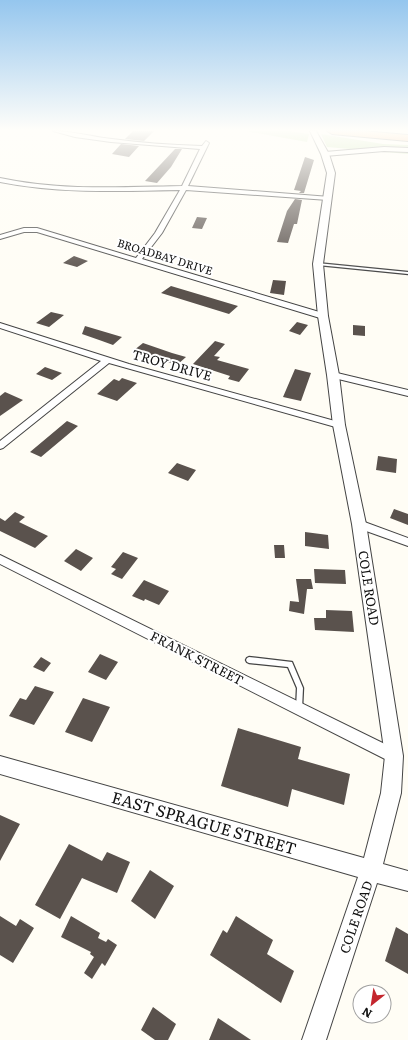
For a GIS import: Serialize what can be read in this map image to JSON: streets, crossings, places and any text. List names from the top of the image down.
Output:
{
  "streets": {
    "street": [
      "BROADBAY DRIVE",
      "TROY DRIVE",
      "COLE ROAD",
      "FRANK STREET",
      "EAST SPRAGUE STREET"
    ]
  },
  "crossings": [
    ["BROADBAY DRIVE", "COLE ROAD"],
    ["TROY DRIVE", "COLE ROAD"],
    ["COLE ROAD", "FRANK STREET"],
    ["COLE ROAD", "EAST SPRAGUE STREET"]
  ],
  "north": "bottom left"
}
